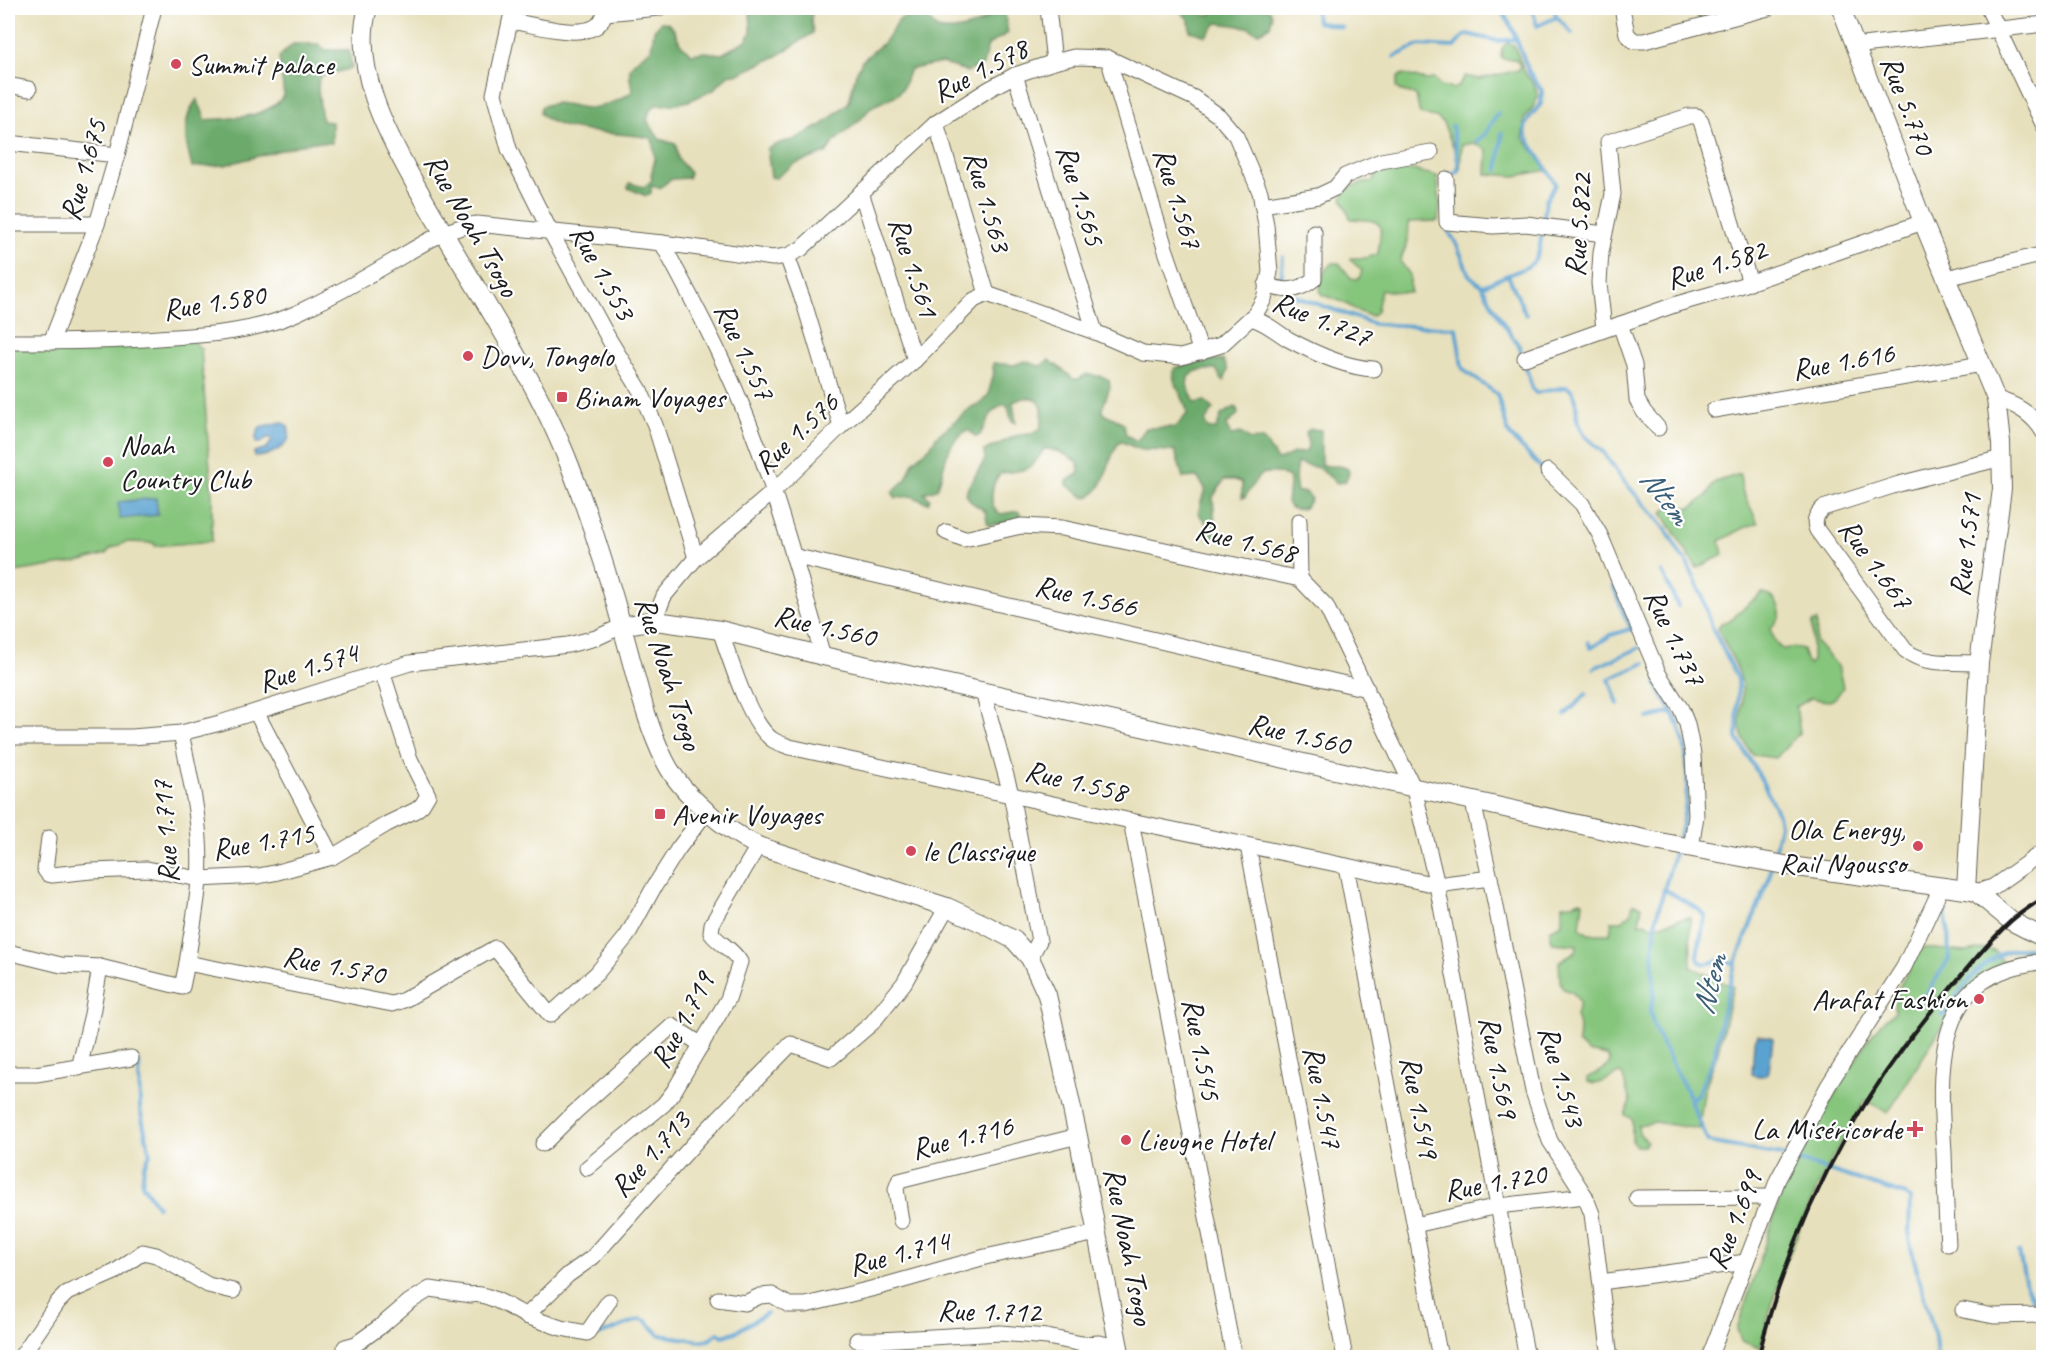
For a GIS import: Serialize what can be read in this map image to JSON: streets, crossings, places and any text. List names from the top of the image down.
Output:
{
  "streets": {
    "main road": [
      "Rue 5.770",
      "Rue Noah Tsogo",
      "Rue 1.571",
      "Rue 1.560"
    ],
    "street": [
      "Rue 1.578",
      "Rue 1.675",
      "Rue 1.565",
      "Rue 1.567",
      "Rue 1.563",
      "Rue 5.822",
      "Rue 1.582",
      "Rue 1.561",
      "Rue 1.553",
      "Rue 1.580",
      "Rue 1.727",
      "Rue 1.557",
      "Rue 1.616",
      "Rue 1.576",
      "Rue 1.568",
      "Rue 1.667",
      "Rue 1.566",
      "Rue 1.737",
      "Rue 1.574",
      "Rue 1.558",
      "Rue 1.717",
      "Rue 1.715",
      "Rue 1.570",
      "Rue 1.719",
      "Rue 1.545",
      "Rue 1.569",
      "Rue 1.543",
      "Rue 1.547",
      "Rue 1.549",
      "Rue 1.716",
      "Rue 1.713",
      "Rue 1.720",
      "Rue 1.699",
      "Rue 1.714",
      "Rue 1.712"
    ]
  },
  "crossings": [
    ["Rue 1.578", "Rue 1.565"],
    ["Rue 1.578", "Rue 1.567"],
    ["Rue 1.578", "Rue 1.563"],
    ["Rue 1.578", "Rue 1.561"],
    ["Rue 1.578", "Rue 1.727"],
    ["Rue 1.578", "Rue 1.576"],
    ["Rue 5.770", "Rue 1.582"],
    ["Rue 5.770", "Rue 1.571"],
    ["Rue 1.675", "Rue 1.580"],
    ["Rue 1.563", "Rue 1.576"],
    ["Rue Noah Tsogo", "Rue 1.580"],
    ["Rue Noah Tsogo", "Rue 1.560"],
    ["Rue Noah Tsogo", "Rue 1.574"],
    ["Rue Noah Tsogo", "Rue 1.570"],
    ["Rue Noah Tsogo", "Rue 1.719"],
    ["Rue Noah Tsogo", "Rue 1.716"],
    ["Rue Noah Tsogo", "Rue 1.713"],
    ["Rue Noah Tsogo", "Rue 1.714"],
    ["Rue Noah Tsogo", "Rue 1.712"],
    ["Rue 5.822", "Rue 1.582"],
    ["Rue 1.582", "Rue 1.571"],
    ["Rue 1.561", "Rue 1.576"],
    ["Rue 1.553", "Rue 1.576"],
    ["Rue 1.557", "Rue 1.576"],
    ["Rue 1.557", "Rue 1.566"],
    ["Rue 1.557", "Rue 1.560"],
    ["Rue 1.616", "Rue 1.571"],
    ["Rue 1.576", "Rue 1.560"],
    ["Rue 1.568", "Rue 1.566"],
    ["Rue 1.568", "Rue 1.560"],
    ["Rue 1.568", "Rue 1.569"],
    ["Rue 1.571", "Rue 1.667"],
    ["Rue 1.571", "Rue 1.560"],
    ["Rue 1.560", "Rue 1.737"],
    ["Rue 1.560", "Rue 1.574"],
    ["Rue 1.560", "Rue 1.558"],
    ["Rue 1.560", "Rue 1.569"],
    ["Rue 1.560", "Rue 1.543"],
    ["Rue 1.560", "Rue 1.699"],
    ["Rue 1.574", "Rue 1.717"],
    ["Rue 1.574", "Rue 1.715"],
    ["Rue 1.558", "Rue 1.545"],
    ["Rue 1.558", "Rue 1.569"],
    ["Rue 1.558", "Rue 1.543"],
    ["Rue 1.558", "Rue 1.547"],
    ["Rue 1.558", "Rue 1.549"],
    ["Rue 1.717", "Rue 1.715"],
    ["Rue 1.717", "Rue 1.570"],
    ["Rue 1.569", "Rue 1.720"],
    ["Rue 1.543", "Rue 1.720"],
    ["Rue 1.549", "Rue 1.720"]
  ],
  "water": ["Ntem"],
  "places": {
    "other": [
      "Summit palace",
      "Dovv, Tongolo",
      "Noah Country Club",
      "Ola Energy, Rail Ngousso",
      "le Classique",
      "Arafat Fashion",
      "Lieugne Hotel"
    ],
    "transit": ["Binam Voyages", "Avenir Voyages"],
    "health": ["La Miséricorde"]
  }
}
